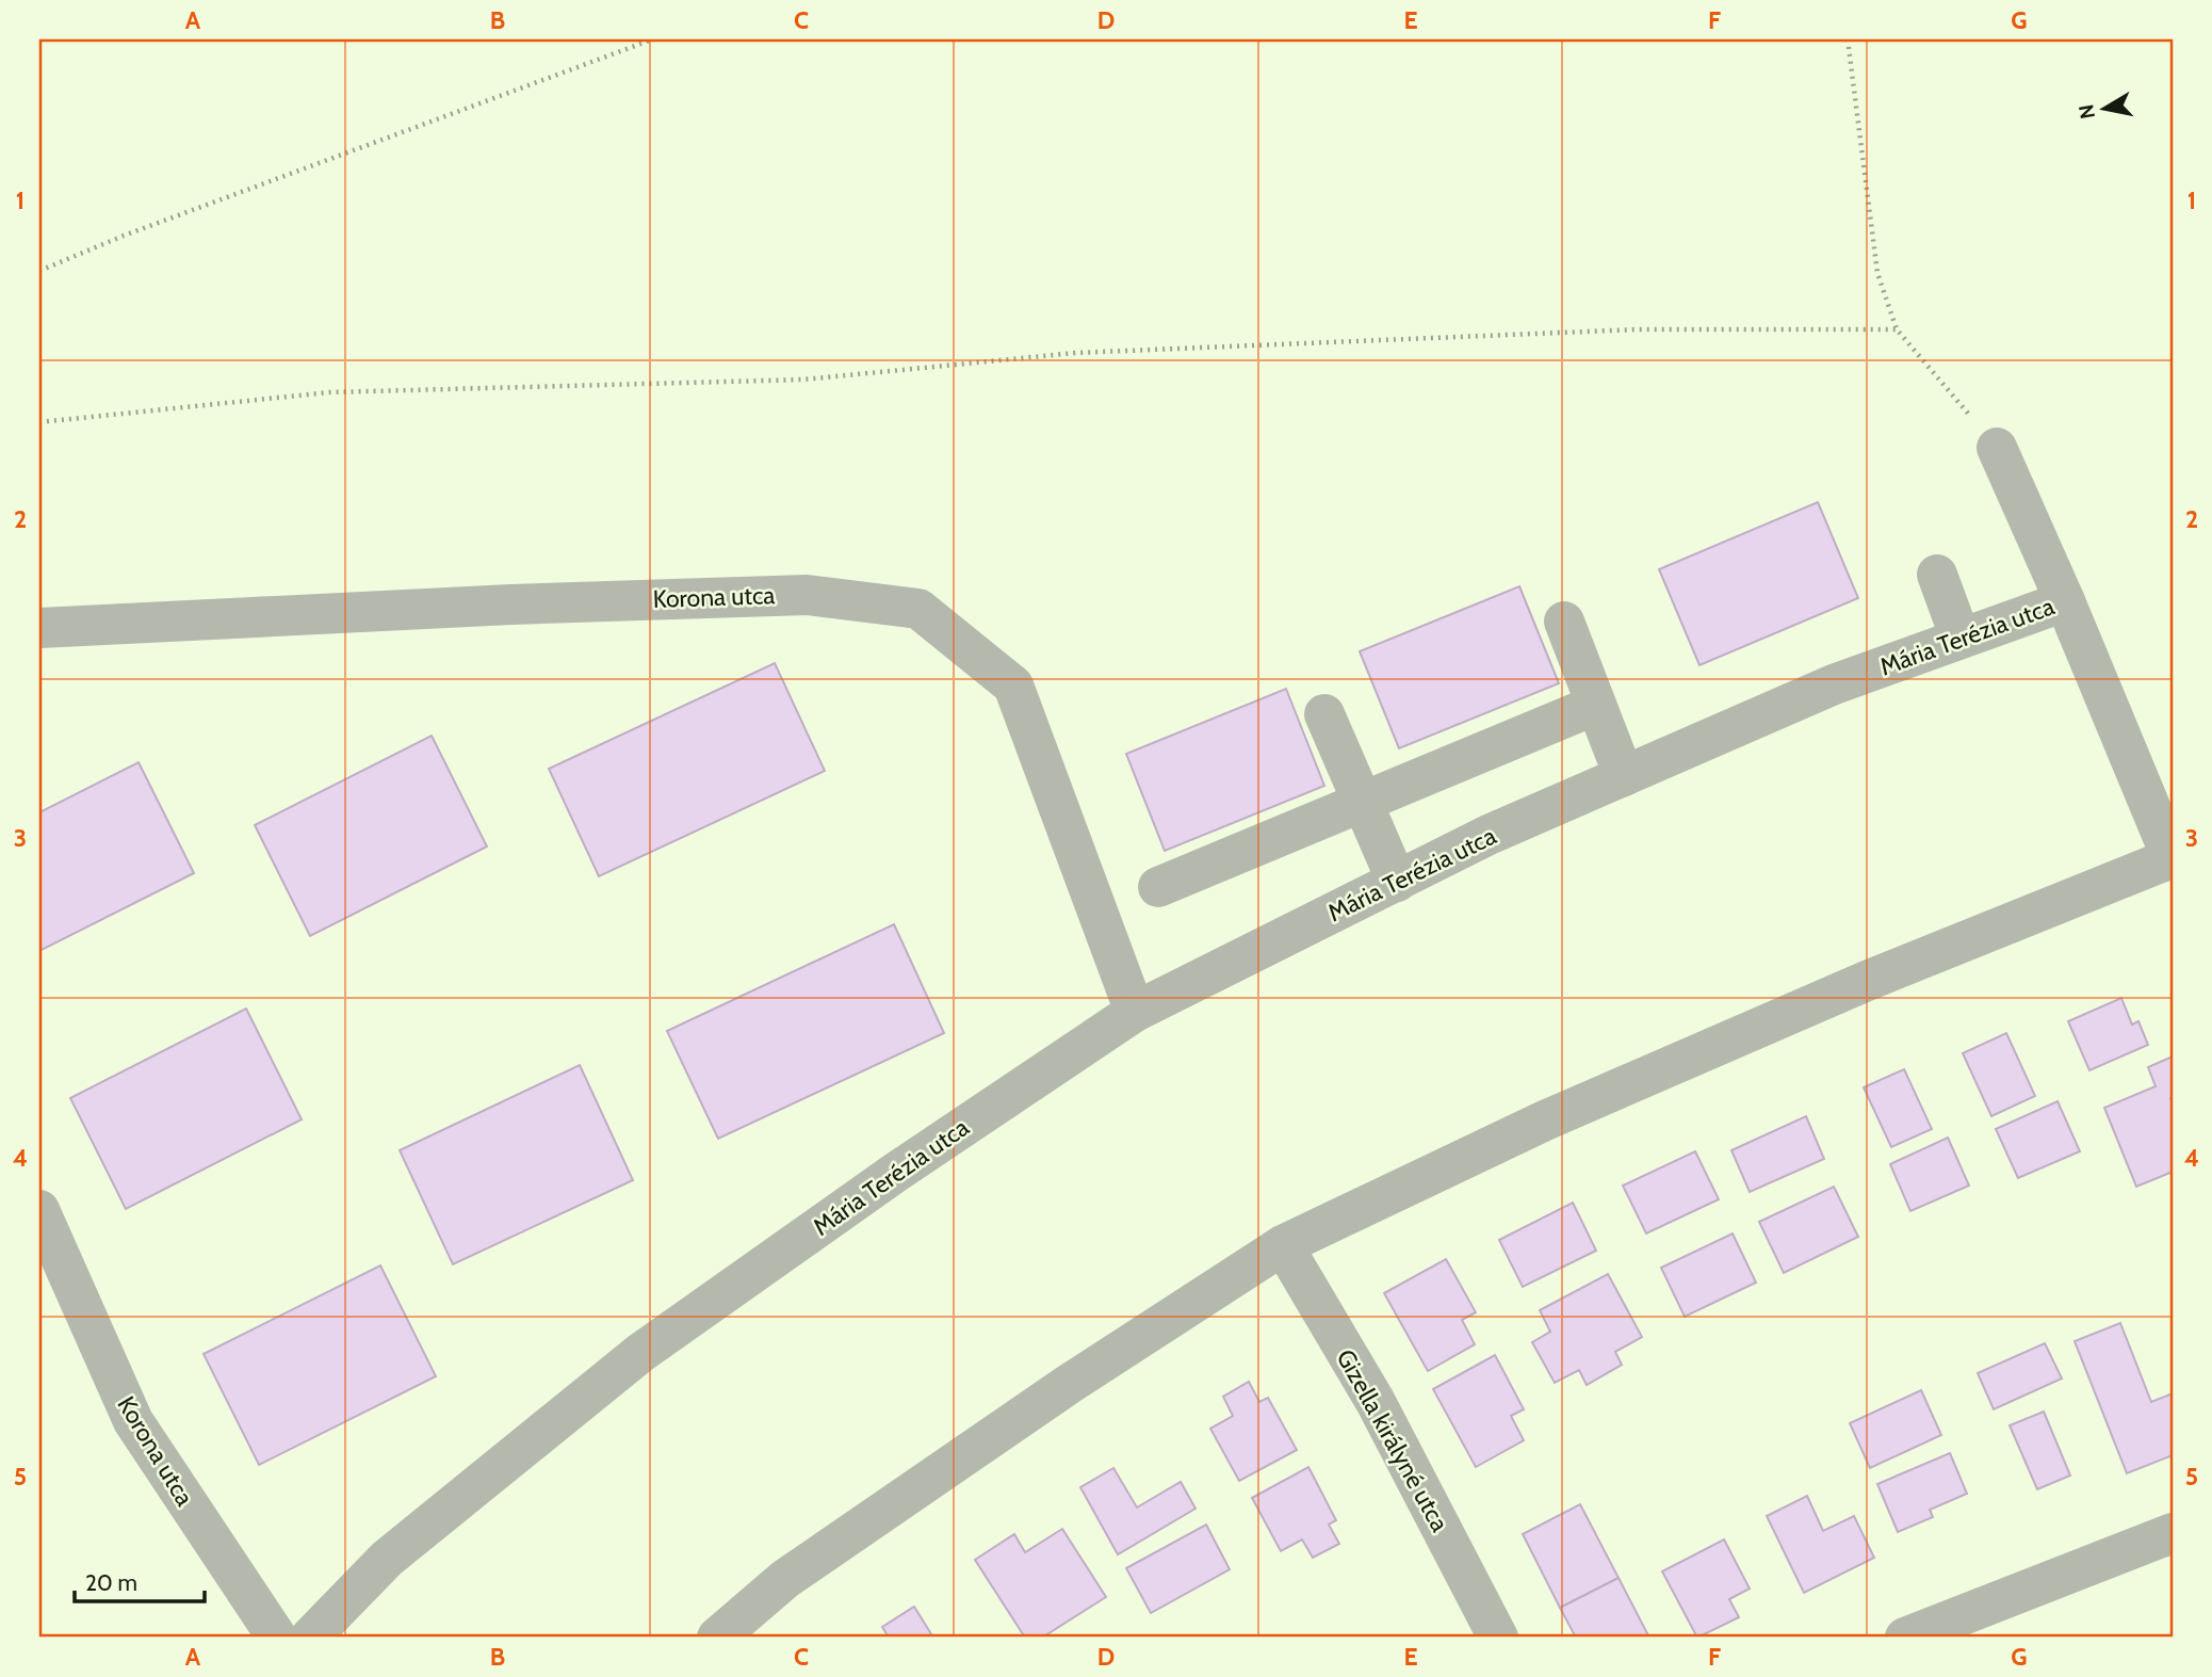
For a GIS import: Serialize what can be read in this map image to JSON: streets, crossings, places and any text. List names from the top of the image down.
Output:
{
  "streets": {
    "street": ["Korona utca", "Mária Terézia utca", "Gizella királyné utca"]
  },
  "crossings": [
    ["Korona utca", "Mária Terézia utca"],
    ["Mária Terézia utca", "Gizella királyné utca"]
  ],
  "scale_bar": "20 m",
  "north": "left",
  "grid": {
    "columns": [
      "A",
      "B",
      "C",
      "D",
      "E",
      "F",
      "G"
    ],
    "rows": [
      "1",
      "2",
      "3",
      "4",
      "5"
    ]
  }
}
